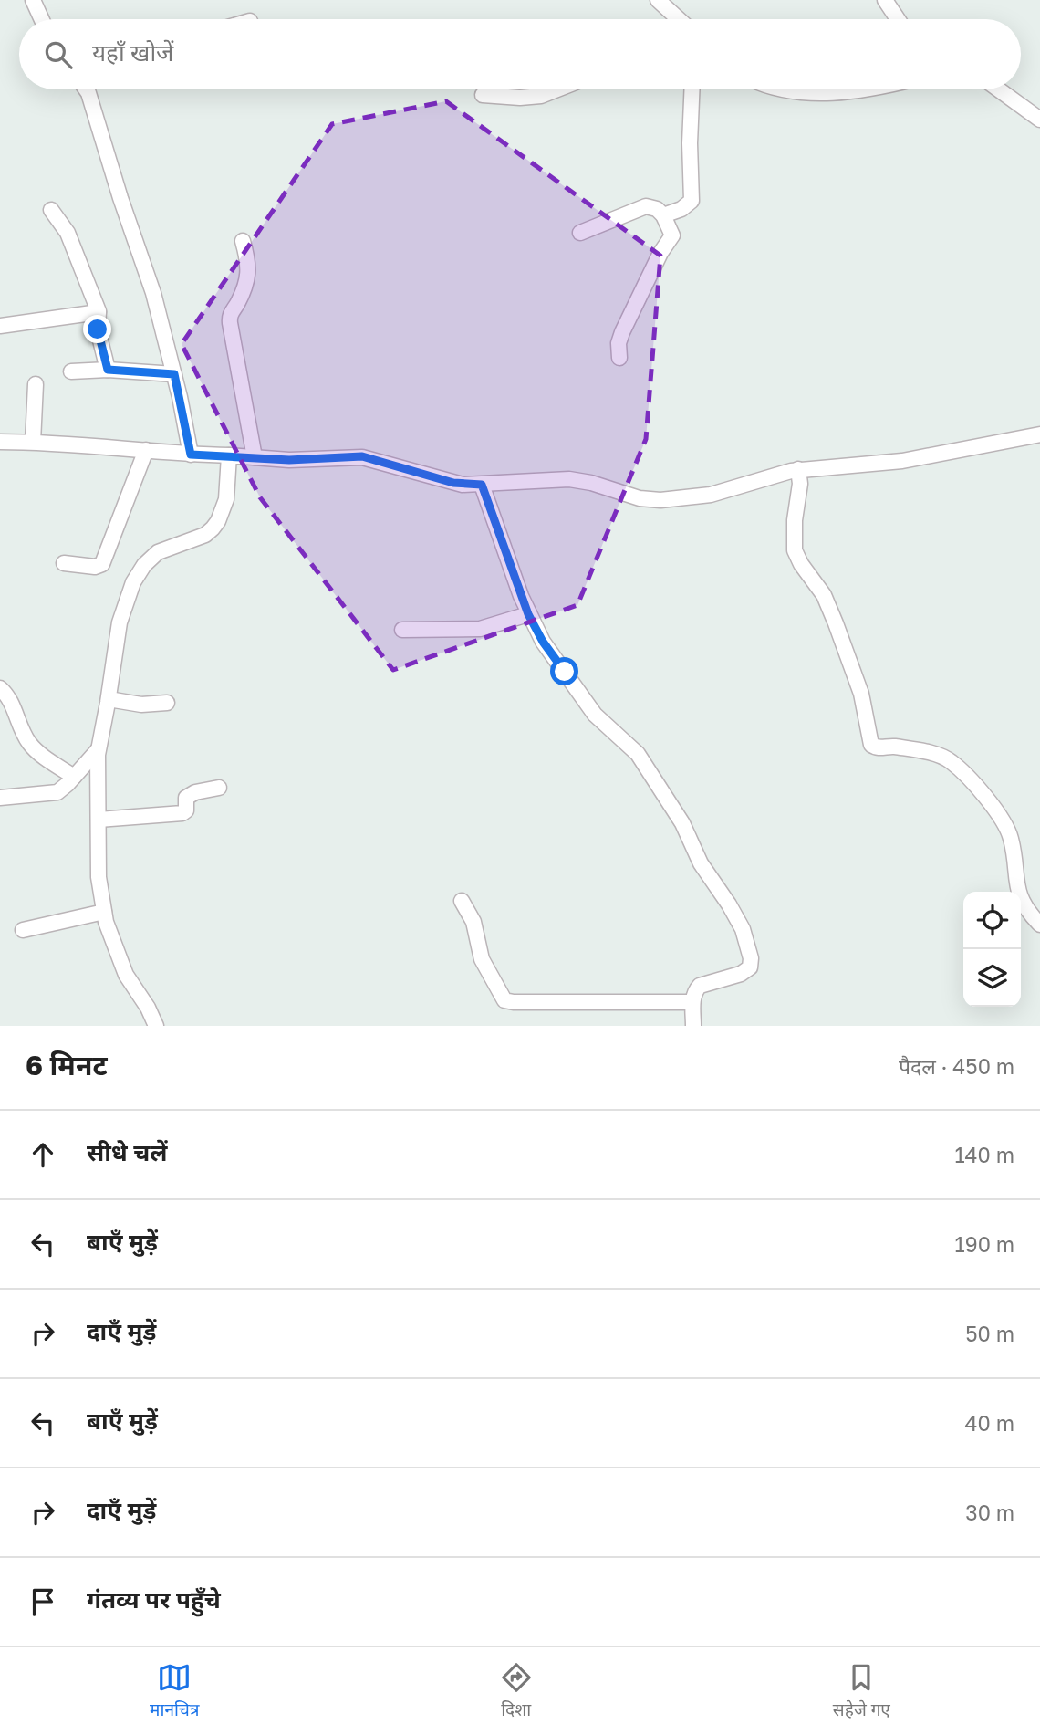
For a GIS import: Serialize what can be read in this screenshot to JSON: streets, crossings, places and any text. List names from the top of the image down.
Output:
{
  "page": {
    "search": "यहाँ खोजें",
    "heading": ["6 मिनट", "पैदल · 450 m"],
    "list": [
      ["सीधे चलें", "140 m"],
      ["बाएँ मुड़ें", "190 m"],
      ["दाएँ मुड़ें", "50 m"],
      ["बाएँ मुड़ें", "40 m"],
      ["दाएँ मुड़ें", "30 m"],
      "गंतव्य पर पहुँचे"
    ],
    "nav": ["मानचित्र", "दिशा", "सहेजे गए"]
  }
}
